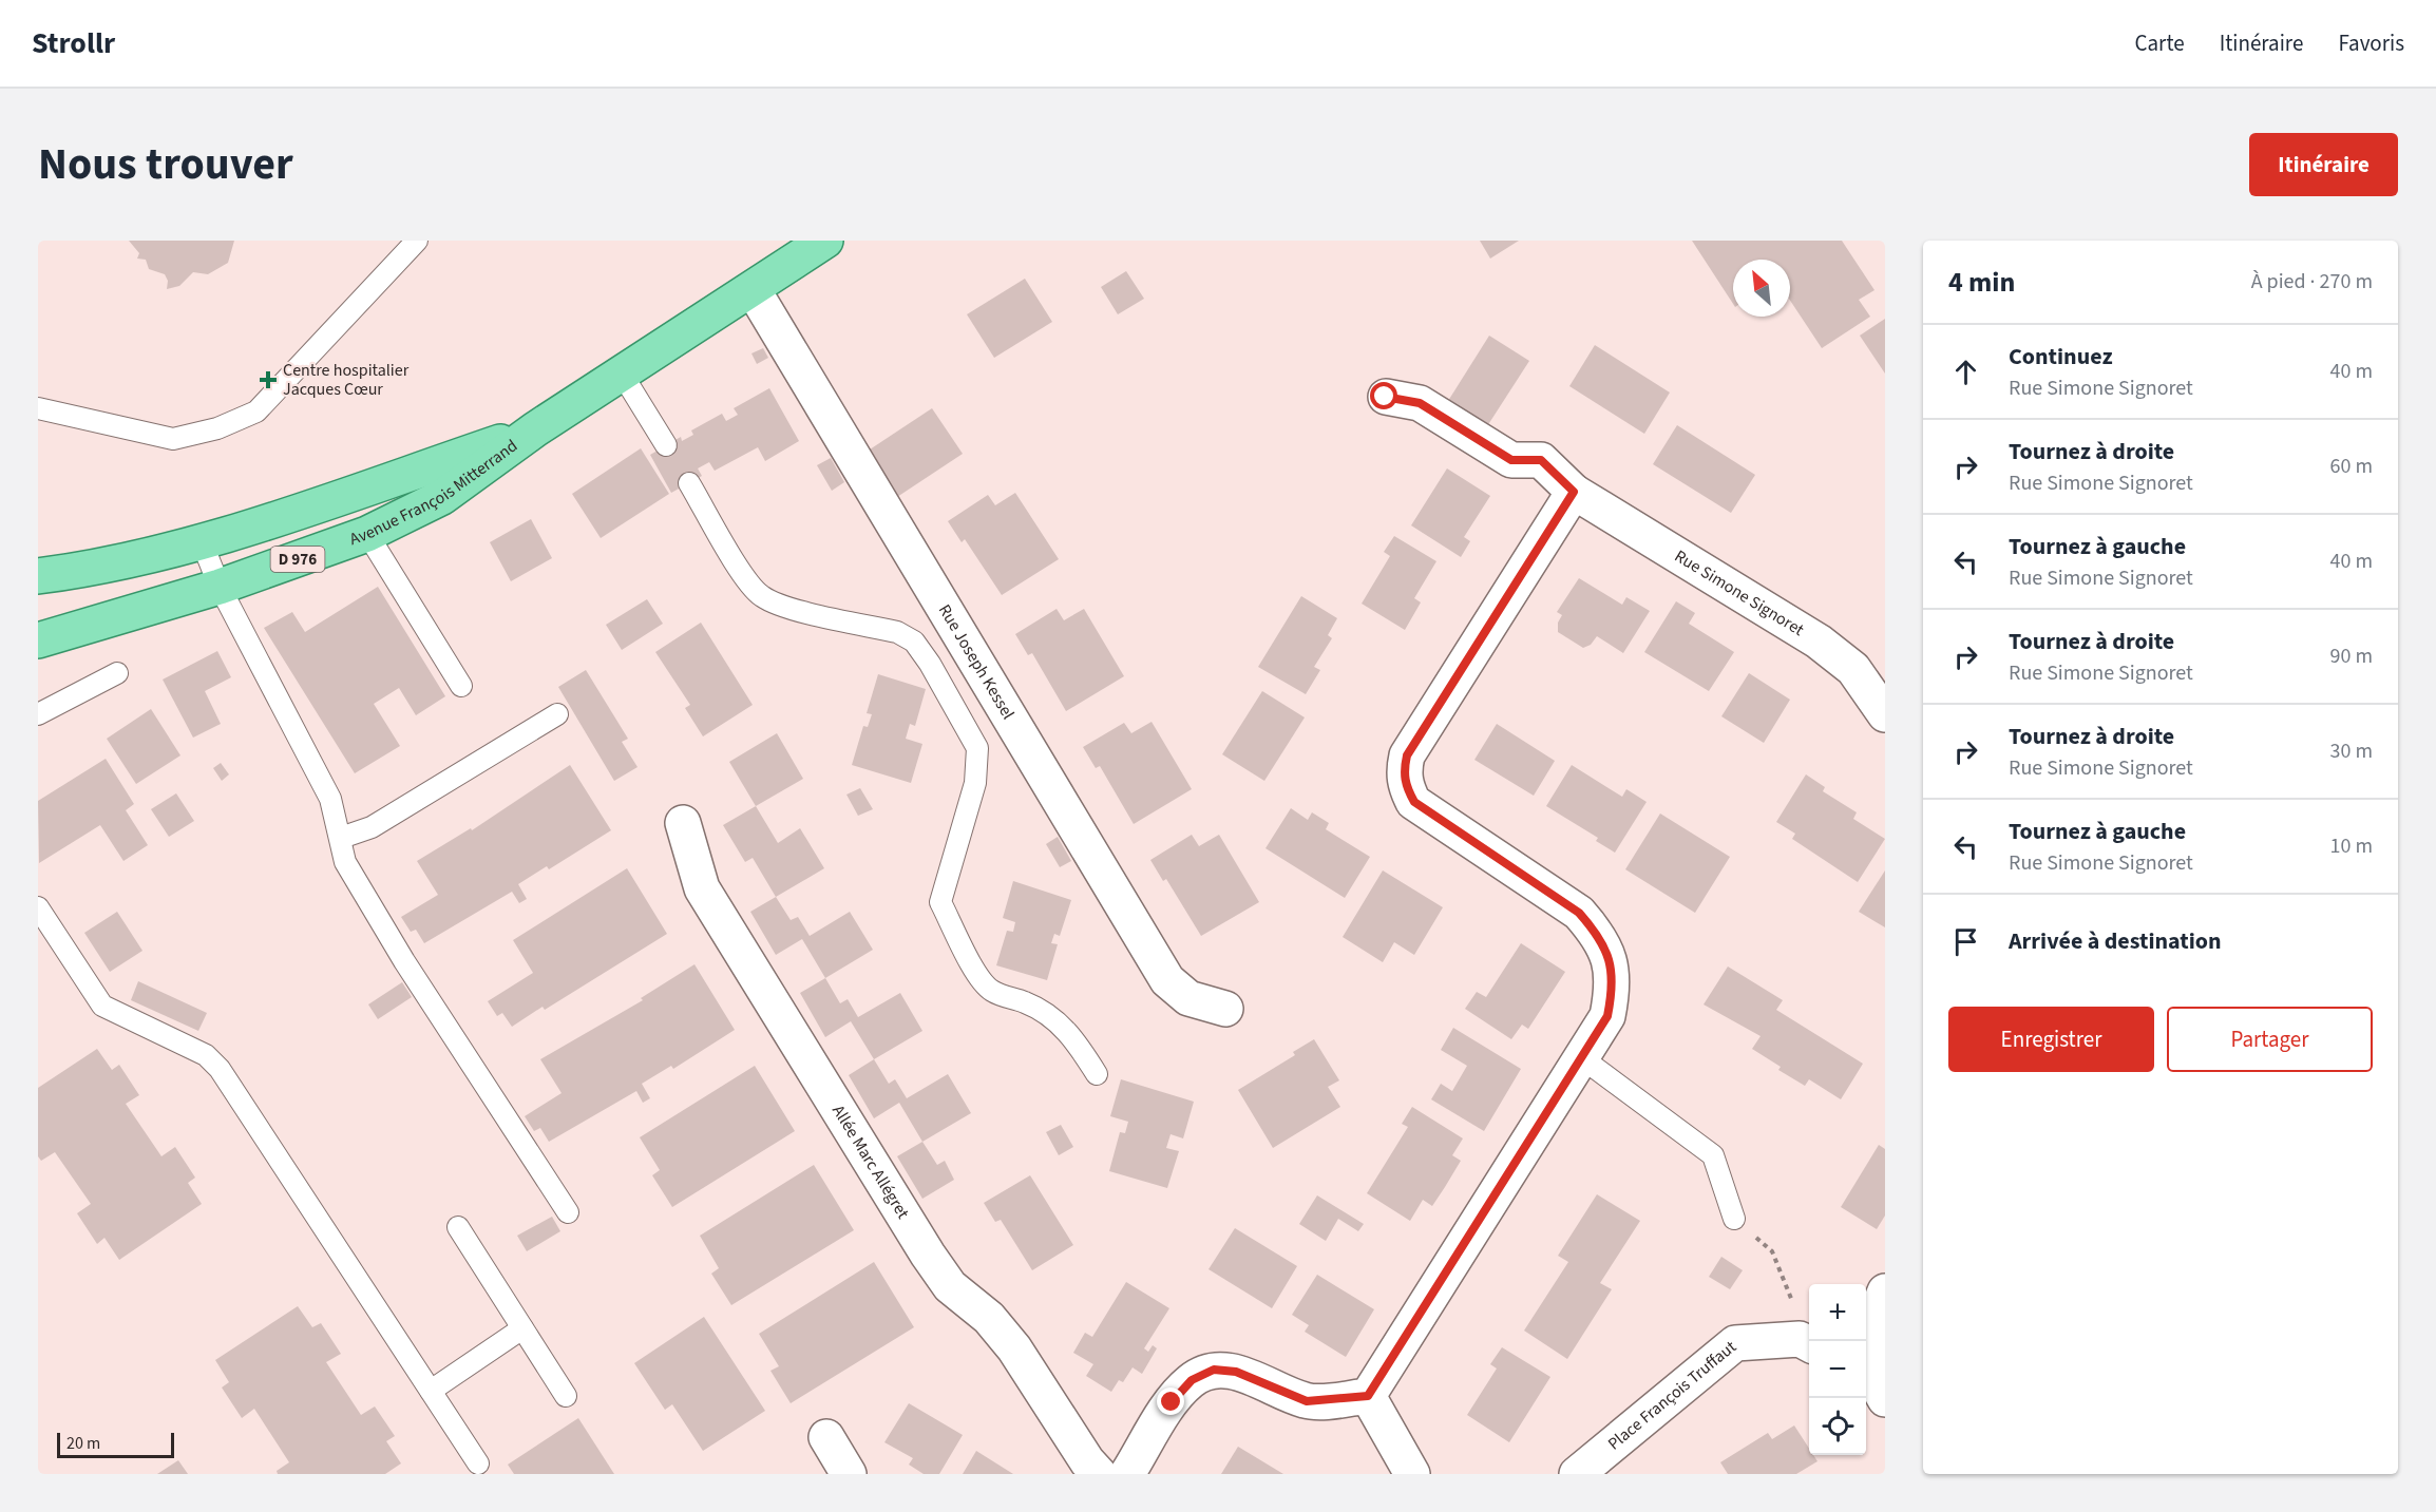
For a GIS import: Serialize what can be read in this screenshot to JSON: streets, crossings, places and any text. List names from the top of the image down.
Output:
{
  "streets": {
    "main road": ["Avenue François Mitterrand", "D 976"],
    "street": [
      "Rue Simone Signoret",
      "Rue Joseph Kessel",
      "Allée Marc Allégret",
      "Place François Truffaut"
    ]
  },
  "crossings": [
    ["Avenue François Mitterrand", "Rue Joseph Kessel"]
  ],
  "places": {
    "health": ["Centre hospitalier Jacques Cœur"]
  },
  "scale_bar": "20 m",
  "north": "top left",
  "page": {
    "header": "Strollr",
    "nav": ["Carte", "Itinéraire", "Favoris"],
    "title": "Nous trouver",
    "buttons": [
      "Itinéraire",
      ["Enregistrer", "Partager"]
    ],
    "heading": ["4 min", "À pied · 270 m"],
    "list": [
      ["Continuez", "Rue Simone Signoret", "40 m"],
      ["Tournez à droite", "Rue Simone Signoret", "60 m"],
      ["Tournez à gauche", "Rue Simone Signoret", "40 m"],
      ["Tournez à droite", "Rue Simone Signoret", "90 m"],
      ["Tournez à droite", "Rue Simone Signoret", "30 m"],
      ["Tournez à gauche", "Rue Simone Signoret", "10 m"],
      "Arrivée à destination"
    ],
    "map_buttons": ["+", "−"],
    "scale": "20 m"
  }
}
